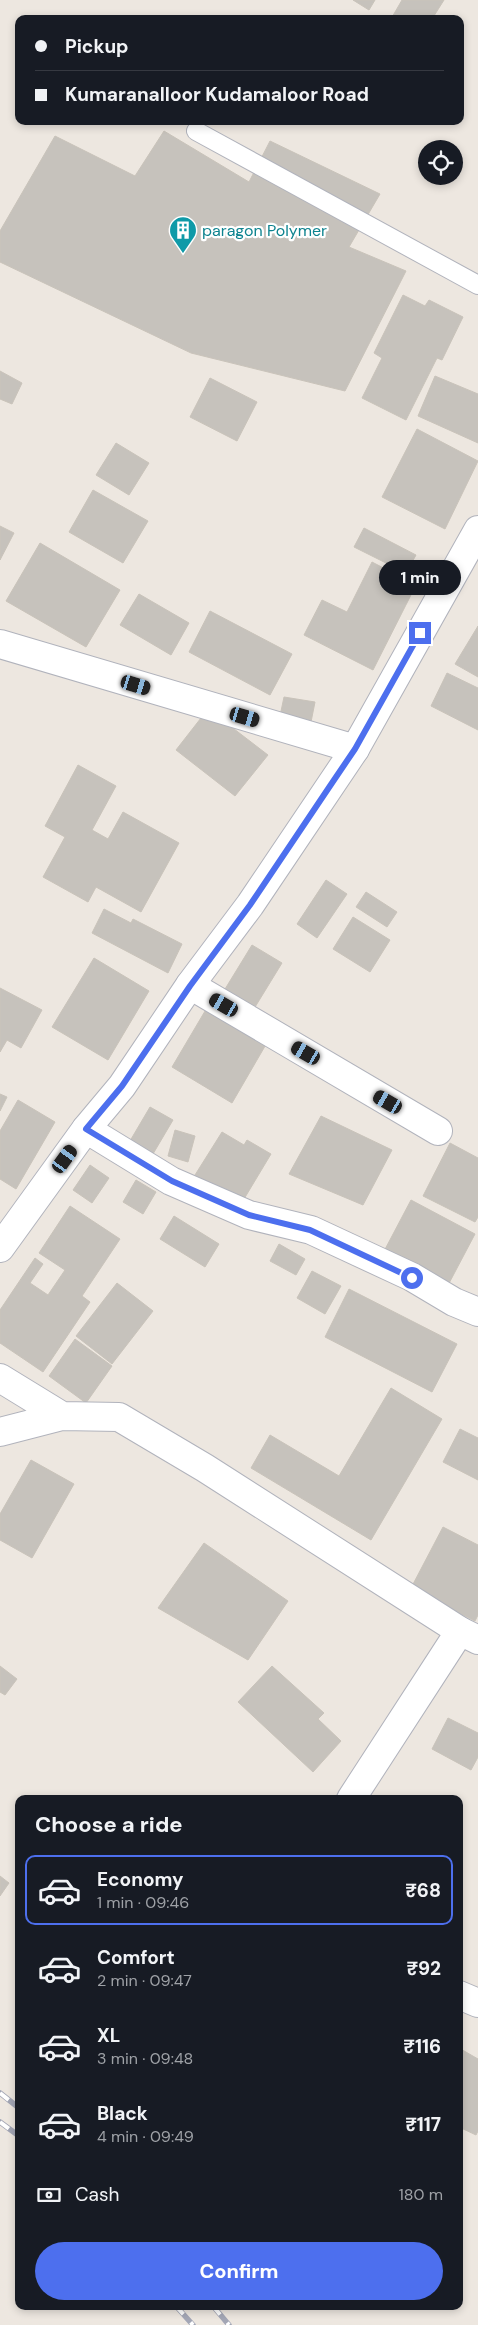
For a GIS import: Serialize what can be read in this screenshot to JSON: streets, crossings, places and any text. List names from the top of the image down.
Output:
{
  "places": {
    "building": ["paragon Polymer"]
  },
  "page": {
    "banner": ["Pickup", "Kumaranalloor Kudamaloor Road"],
    "bubble": "1 min",
    "heading": "Choose a ride",
    "list": [
      {
        "name": "Economy",
        "note": "1 min · 09:46",
        "value": "₹68"
      },
      {
        "name": "Comfort",
        "note": "2 min · 09:47",
        "value": "₹92"
      },
      {
        "name": "XL",
        "note": "3 min · 09:48",
        "value": "₹116"
      },
      {
        "name": "Black",
        "note": "4 min · 09:49",
        "value": "₹117"
      }
    ],
    "pay": ["Cash", "180 m"],
    "buttons": "Confirm"
  }
}
